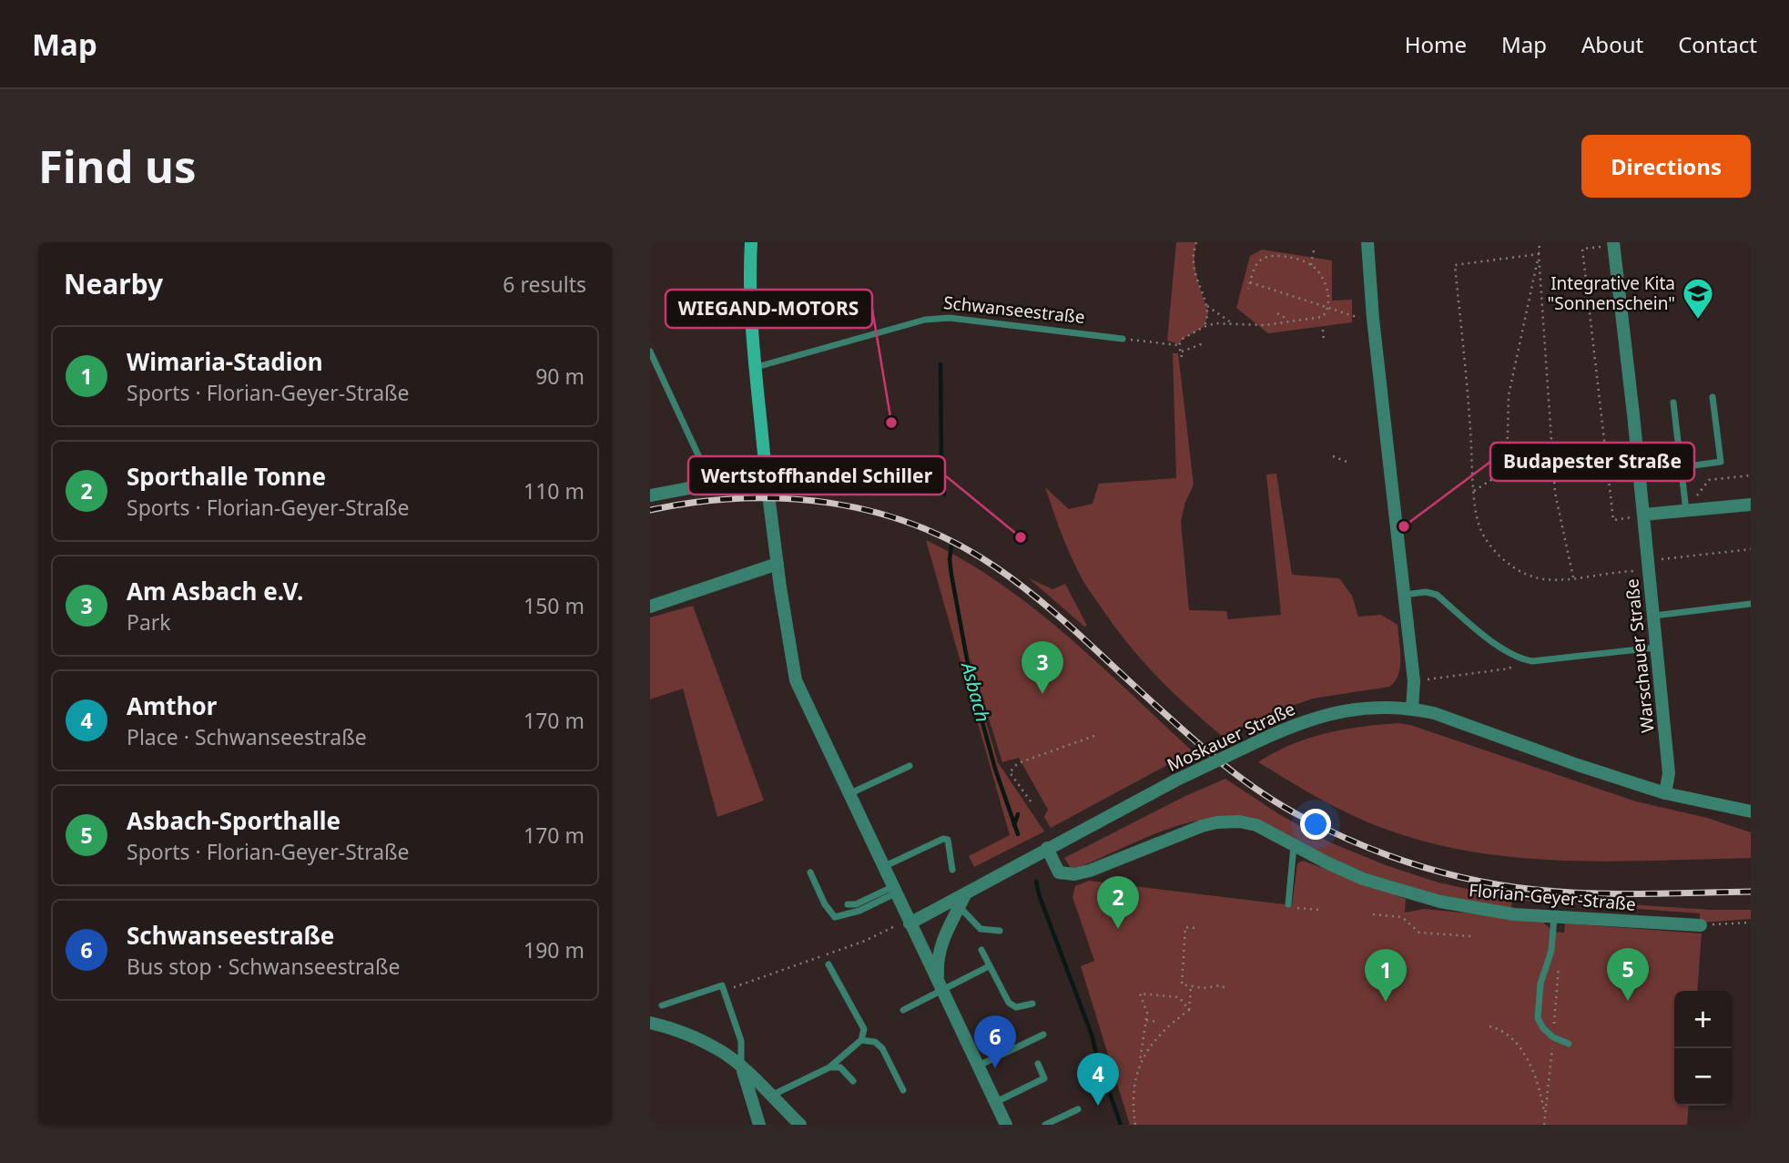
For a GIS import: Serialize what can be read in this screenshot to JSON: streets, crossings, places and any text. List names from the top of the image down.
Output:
{
  "streets": {
    "street": ["Warschauer Straße", "Moskauer Straße", "Florian-Geyer-Straße"],
    "lane": ["Schwanseestraße"]
  },
  "crossings": [
    ["Warschauer Straße", "Moskauer Straße"],
    ["Moskauer Straße", "Florian-Geyer-Straße"]
  ],
  "water": ["Asbach"],
  "places": {
    "school or university": ["Integrative Kita \"Sonnenschein\""],
    "other": ["WIEGAND-MOTORS", "Budapester Straße", "Wertstoffhandel Schiller"]
  },
  "page": {
    "header": "Map",
    "nav": [
      "Home",
      "Map",
      "About",
      "Contact"
    ],
    "buttons": "Directions",
    "title": "Find us",
    "heading": ["Nearby", "6 results"],
    "list": [
      {
        "mark": "1",
        "name": "Wimaria-Stadion",
        "note": "Sports · Florian-Geyer-Straße",
        "value": "90 m"
      },
      {
        "mark": "2",
        "name": "Sporthalle Tonne",
        "note": "Sports · Florian-Geyer-Straße",
        "value": "110 m"
      },
      {
        "mark": "3",
        "name": "Am Asbach e.V.",
        "note": "Park",
        "value": "150 m"
      },
      {
        "mark": "4",
        "name": "Amthor",
        "note": "Place · Schwanseestraße",
        "value": "170 m"
      },
      {
        "mark": "5",
        "name": "Asbach-Sporthalle",
        "note": "Sports · Florian-Geyer-Straße",
        "value": "170 m"
      },
      {
        "mark": "6",
        "name": "Schwanseestraße",
        "note": "Bus stop · Schwanseestraße",
        "value": "190 m"
      }
    ],
    "pins": [
      "3",
      "2",
      "5",
      "1",
      "6",
      "4"
    ],
    "map_buttons": ["+", "−"]
  }
}
